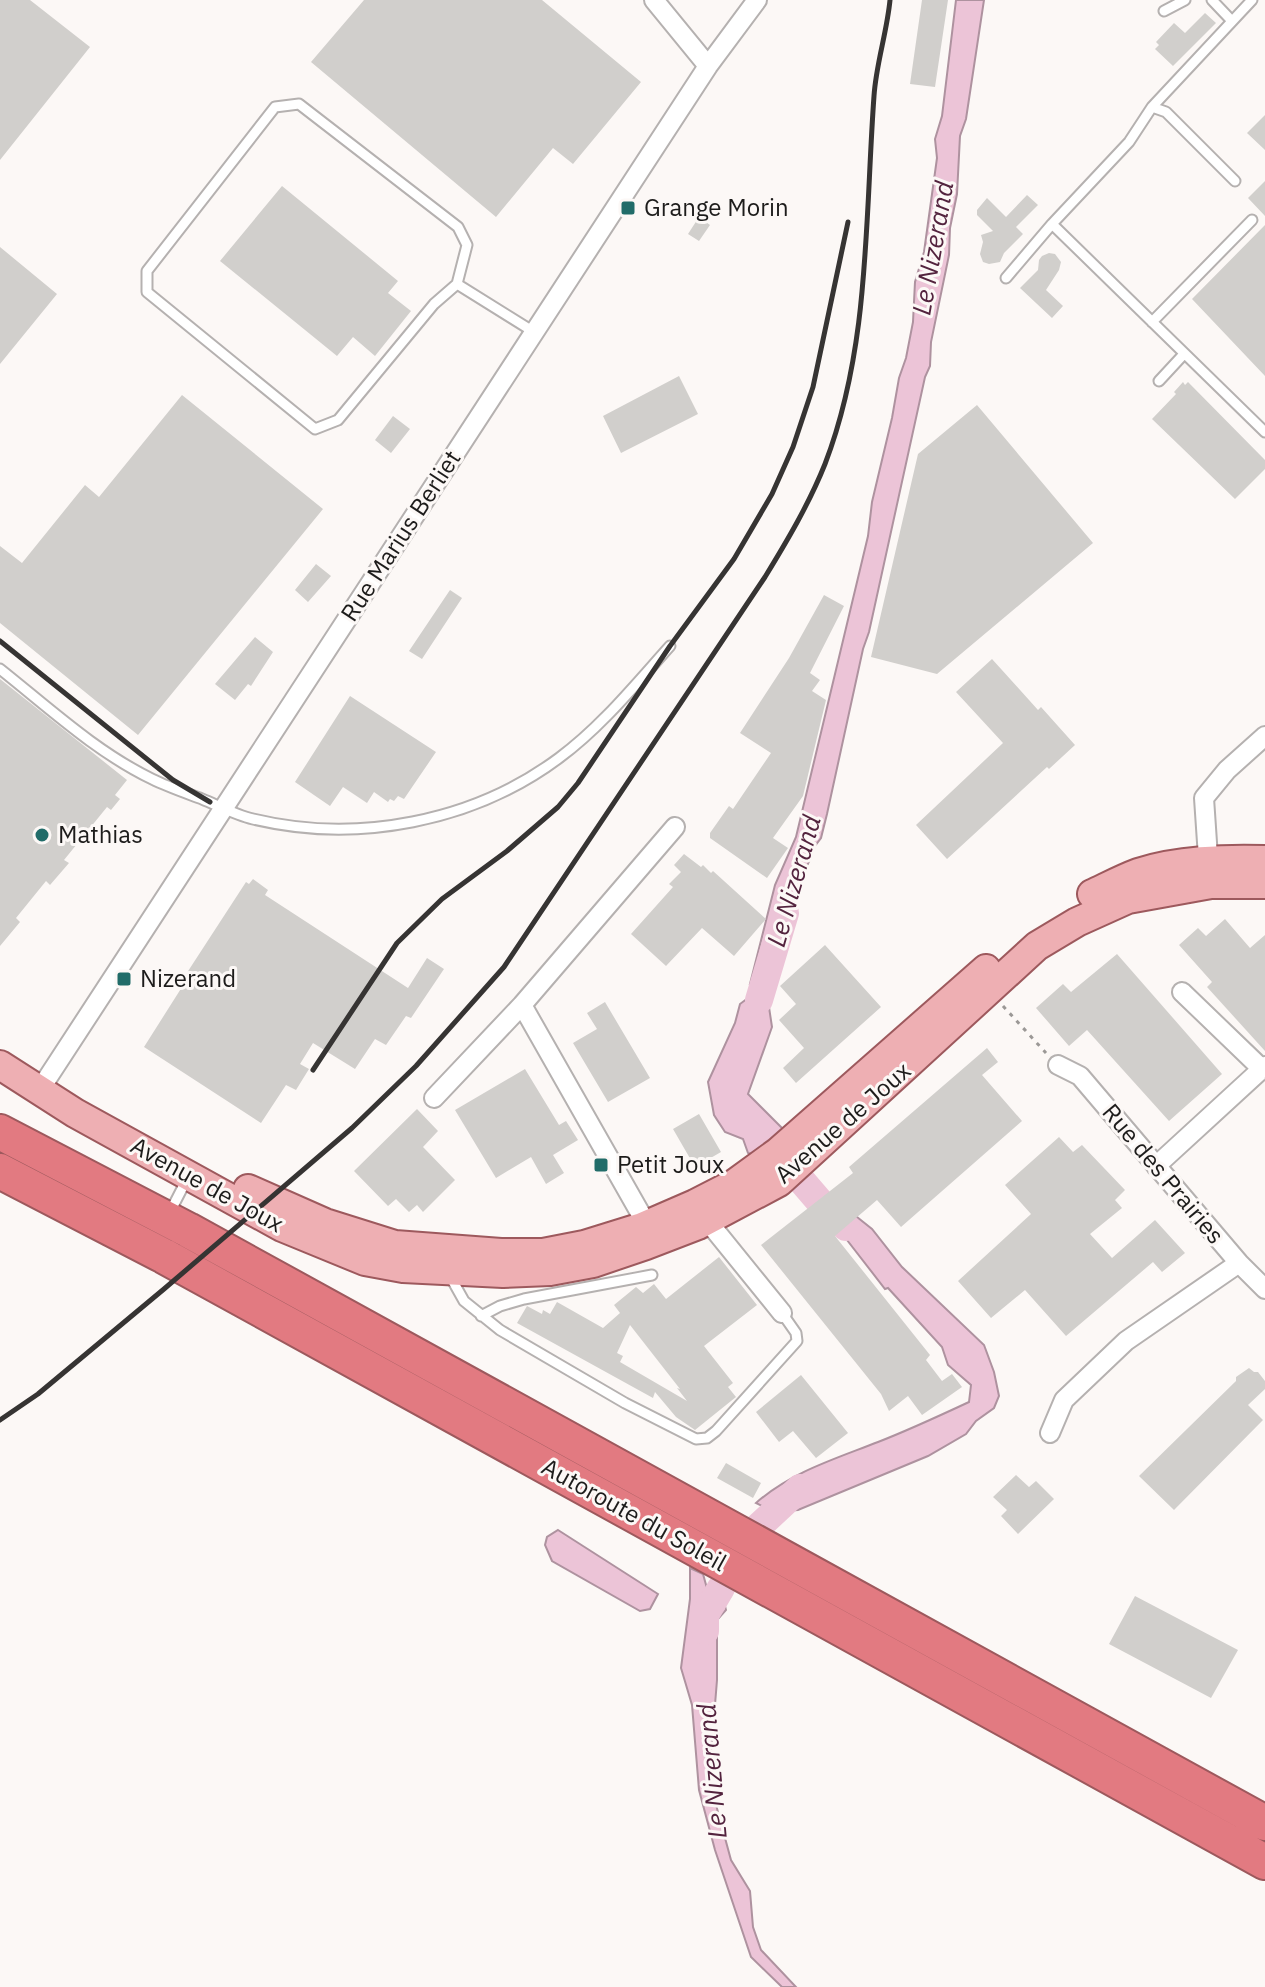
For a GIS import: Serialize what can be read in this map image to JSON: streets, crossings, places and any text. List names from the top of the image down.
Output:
{
  "streets": {
    "highway": ["Autoroute du Soleil"],
    "main road": ["Avenue de Joux"],
    "street": ["Rue Marius Berliet", "Rue des Prairies"]
  },
  "crossings": [
    ["Rue Marius Berliet", "Avenue de Joux"]
  ],
  "water": ["Le Nizerand"],
  "places": {
    "transit": ["Grange Morin", "Nizerand", "Petit Joux"],
    "other": ["Mathias"]
  }
}
